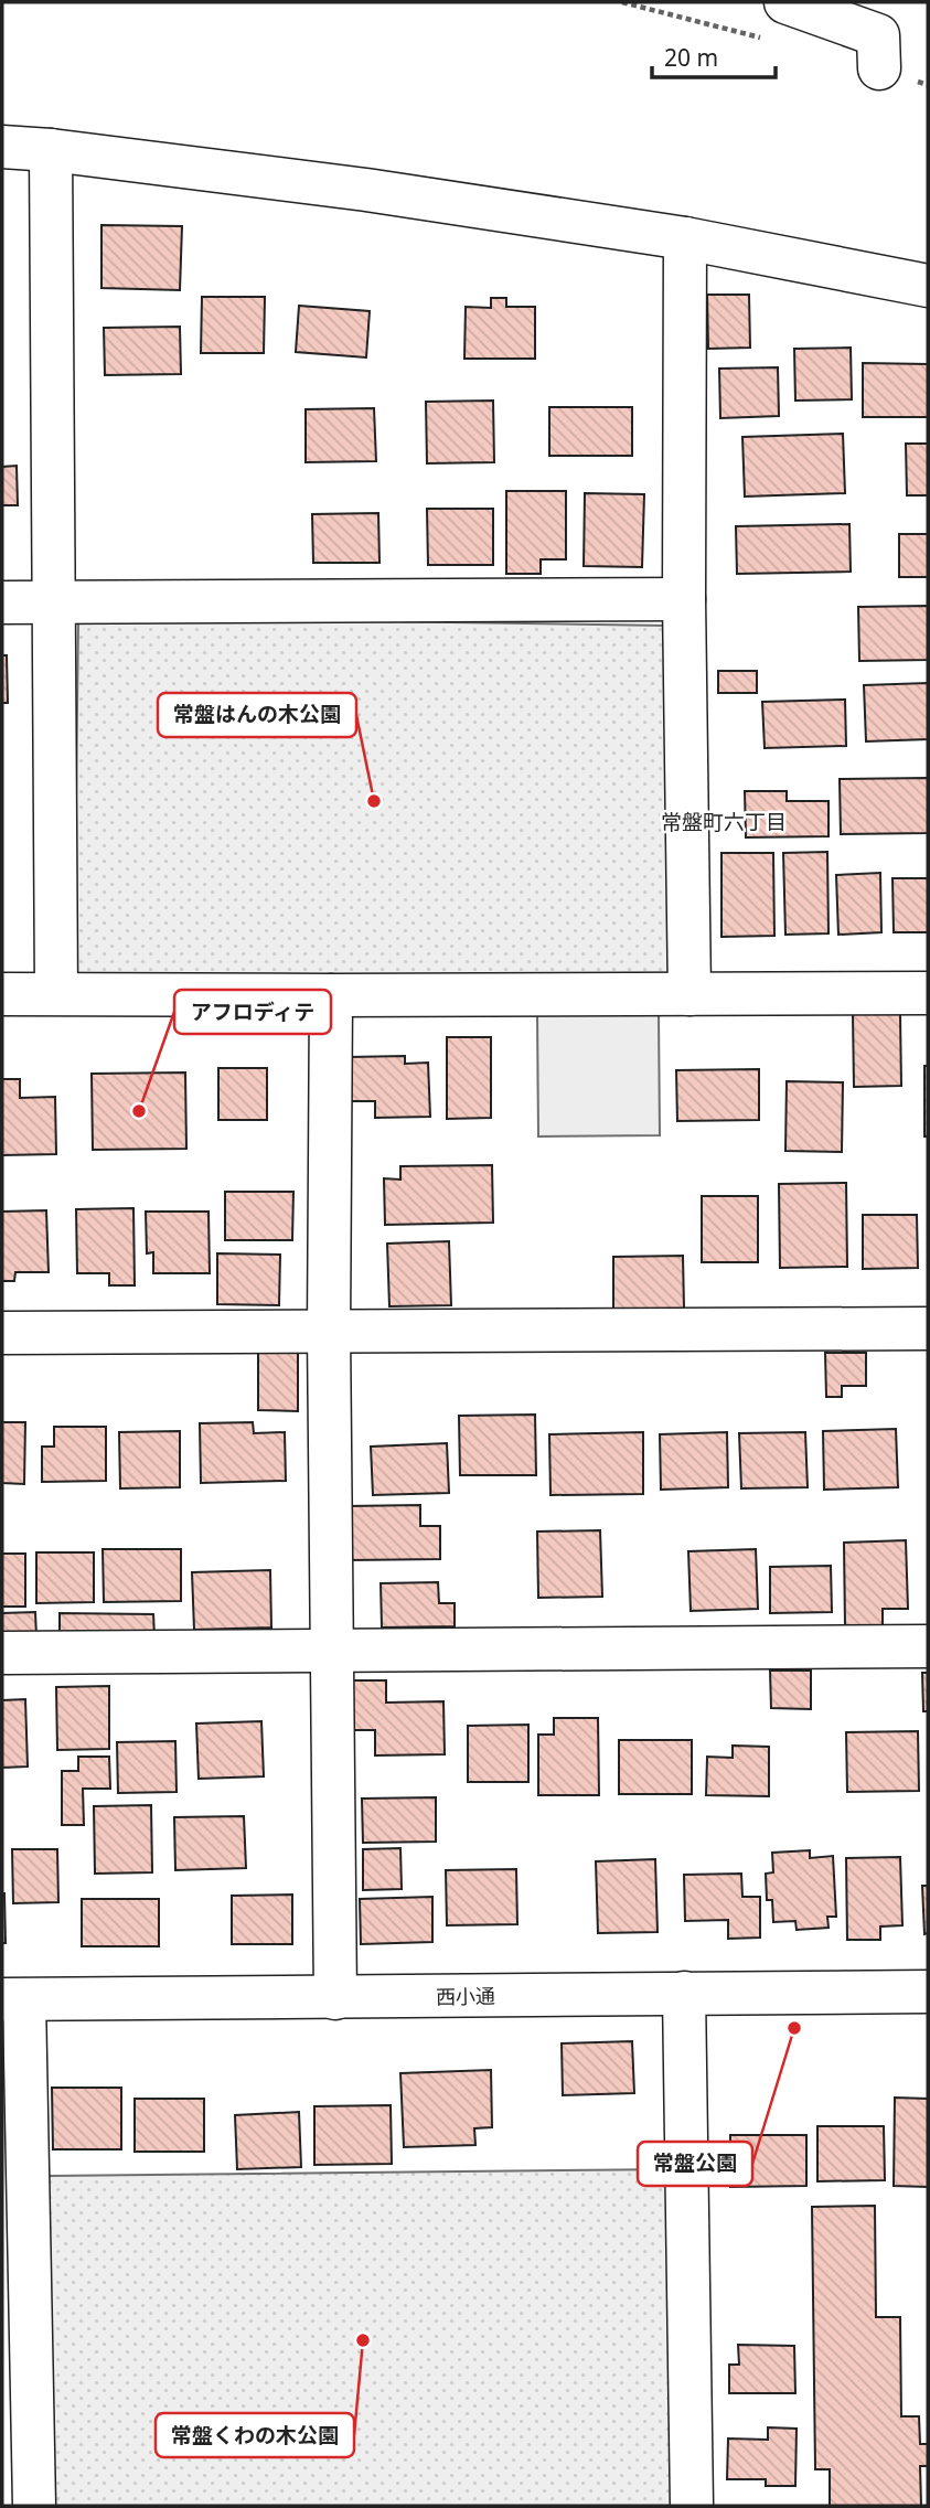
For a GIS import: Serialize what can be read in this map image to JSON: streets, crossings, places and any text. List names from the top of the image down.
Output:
{
  "streets": {
    "street": ["西小通"]
  },
  "districts": ["常盤町六丁目"],
  "places": [
    "常盤はんの木公園",
    "アフロディテ",
    "常盤公園",
    "常盤くわの木公園"
  ],
  "scale_bar": "20 m"
}
